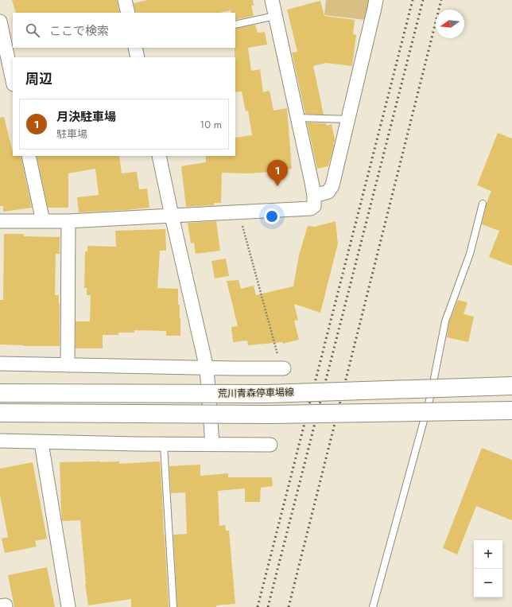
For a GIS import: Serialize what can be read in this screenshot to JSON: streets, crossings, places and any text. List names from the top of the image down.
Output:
{
  "streets": {
    "main road": ["荒川青森停車場線"]
  },
  "north": "left",
  "page": {
    "search": "ここで検索",
    "heading": "周辺",
    "list": [
      {
        "mark": "1",
        "name": "月決駐車場",
        "note": "駐車場",
        "value": "10 m"
      }
    ],
    "pins": "1",
    "map_buttons": ["+", "−"]
  }
}
